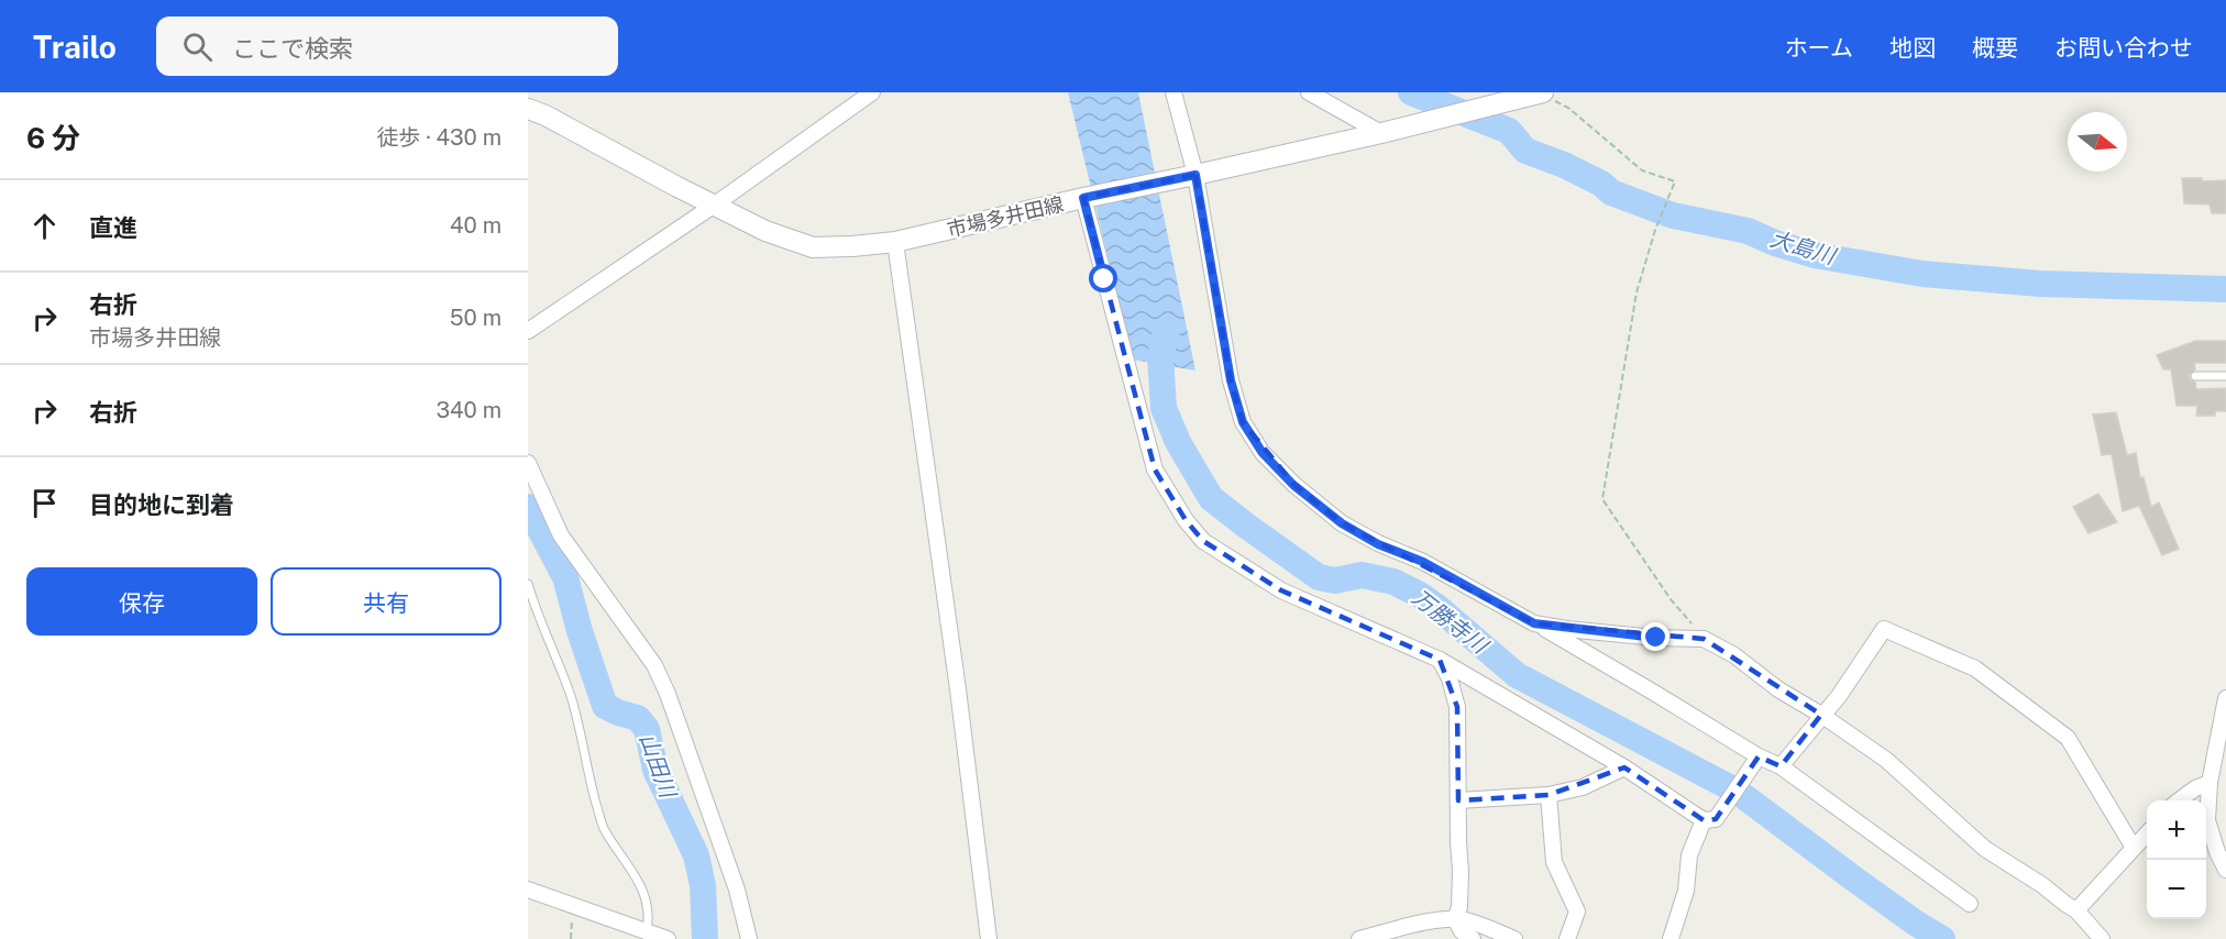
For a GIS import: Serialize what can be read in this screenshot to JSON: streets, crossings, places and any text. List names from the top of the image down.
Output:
{
  "streets": {
    "main road": ["市場多井田線"]
  },
  "water": ["大島川", "万勝寺川", "山田川"],
  "north": "right",
  "page": {
    "header": "Trailo",
    "search": "ここで検索",
    "nav": [
      "ホーム",
      "地図",
      "概要",
      "お問い合わせ"
    ],
    "heading": ["6 分", "徒歩 · 430 m"],
    "list": [
      ["直進", "40 m"],
      ["右折", "市場多井田線", "50 m"],
      ["右折", "340 m"],
      "目的地に到着"
    ],
    "buttons": ["保存", "共有"],
    "map_buttons": ["+", "−"]
  }
}
